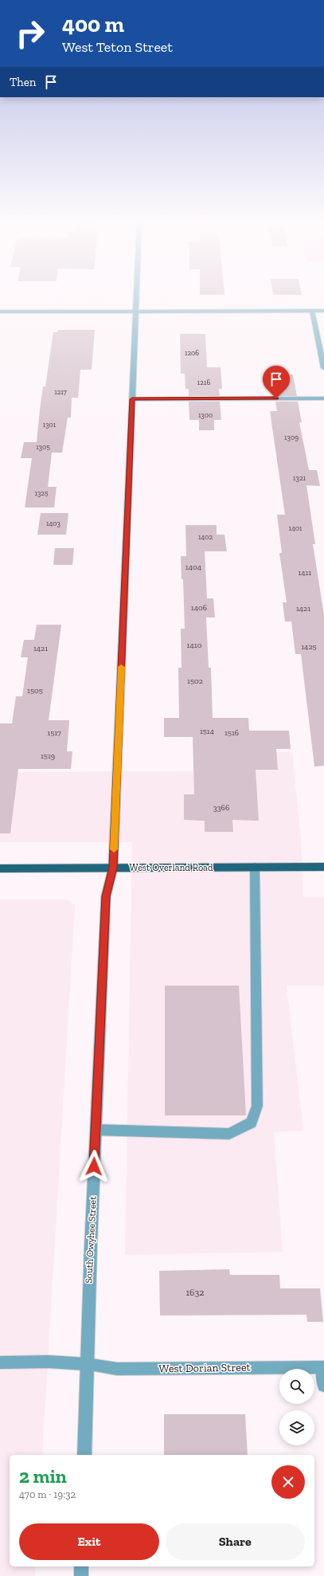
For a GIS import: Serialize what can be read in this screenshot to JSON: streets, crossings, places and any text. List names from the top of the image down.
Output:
{
  "streets": {
    "main road": ["West Overland Road"],
    "street": ["South Owyhee Street", "West Dorian Street"]
  },
  "crossings": [
    ["West Overland Road", "South Owyhee Street"],
    ["South Owyhee Street", "West Dorian Street"]
  ],
  "house_numbers": [
    "1206",
    "1216",
    "1217",
    "1300",
    "1301",
    "1309",
    "1305",
    "1321",
    "1325",
    "1403",
    "1401",
    "1402",
    "1404",
    "1411",
    "1406",
    "1421",
    "1410",
    "1425",
    "1421",
    "1502",
    "1505",
    "1514",
    "1517",
    "1516",
    "1519",
    "3366",
    "1632"
  ],
  "page": {
    "turn": ["400 m", "West Teton Street"],
    "then": "Then",
    "heading": ["2 min", "470 m · 19:32"],
    "buttons": ["Exit", "Share"]
  }
}
